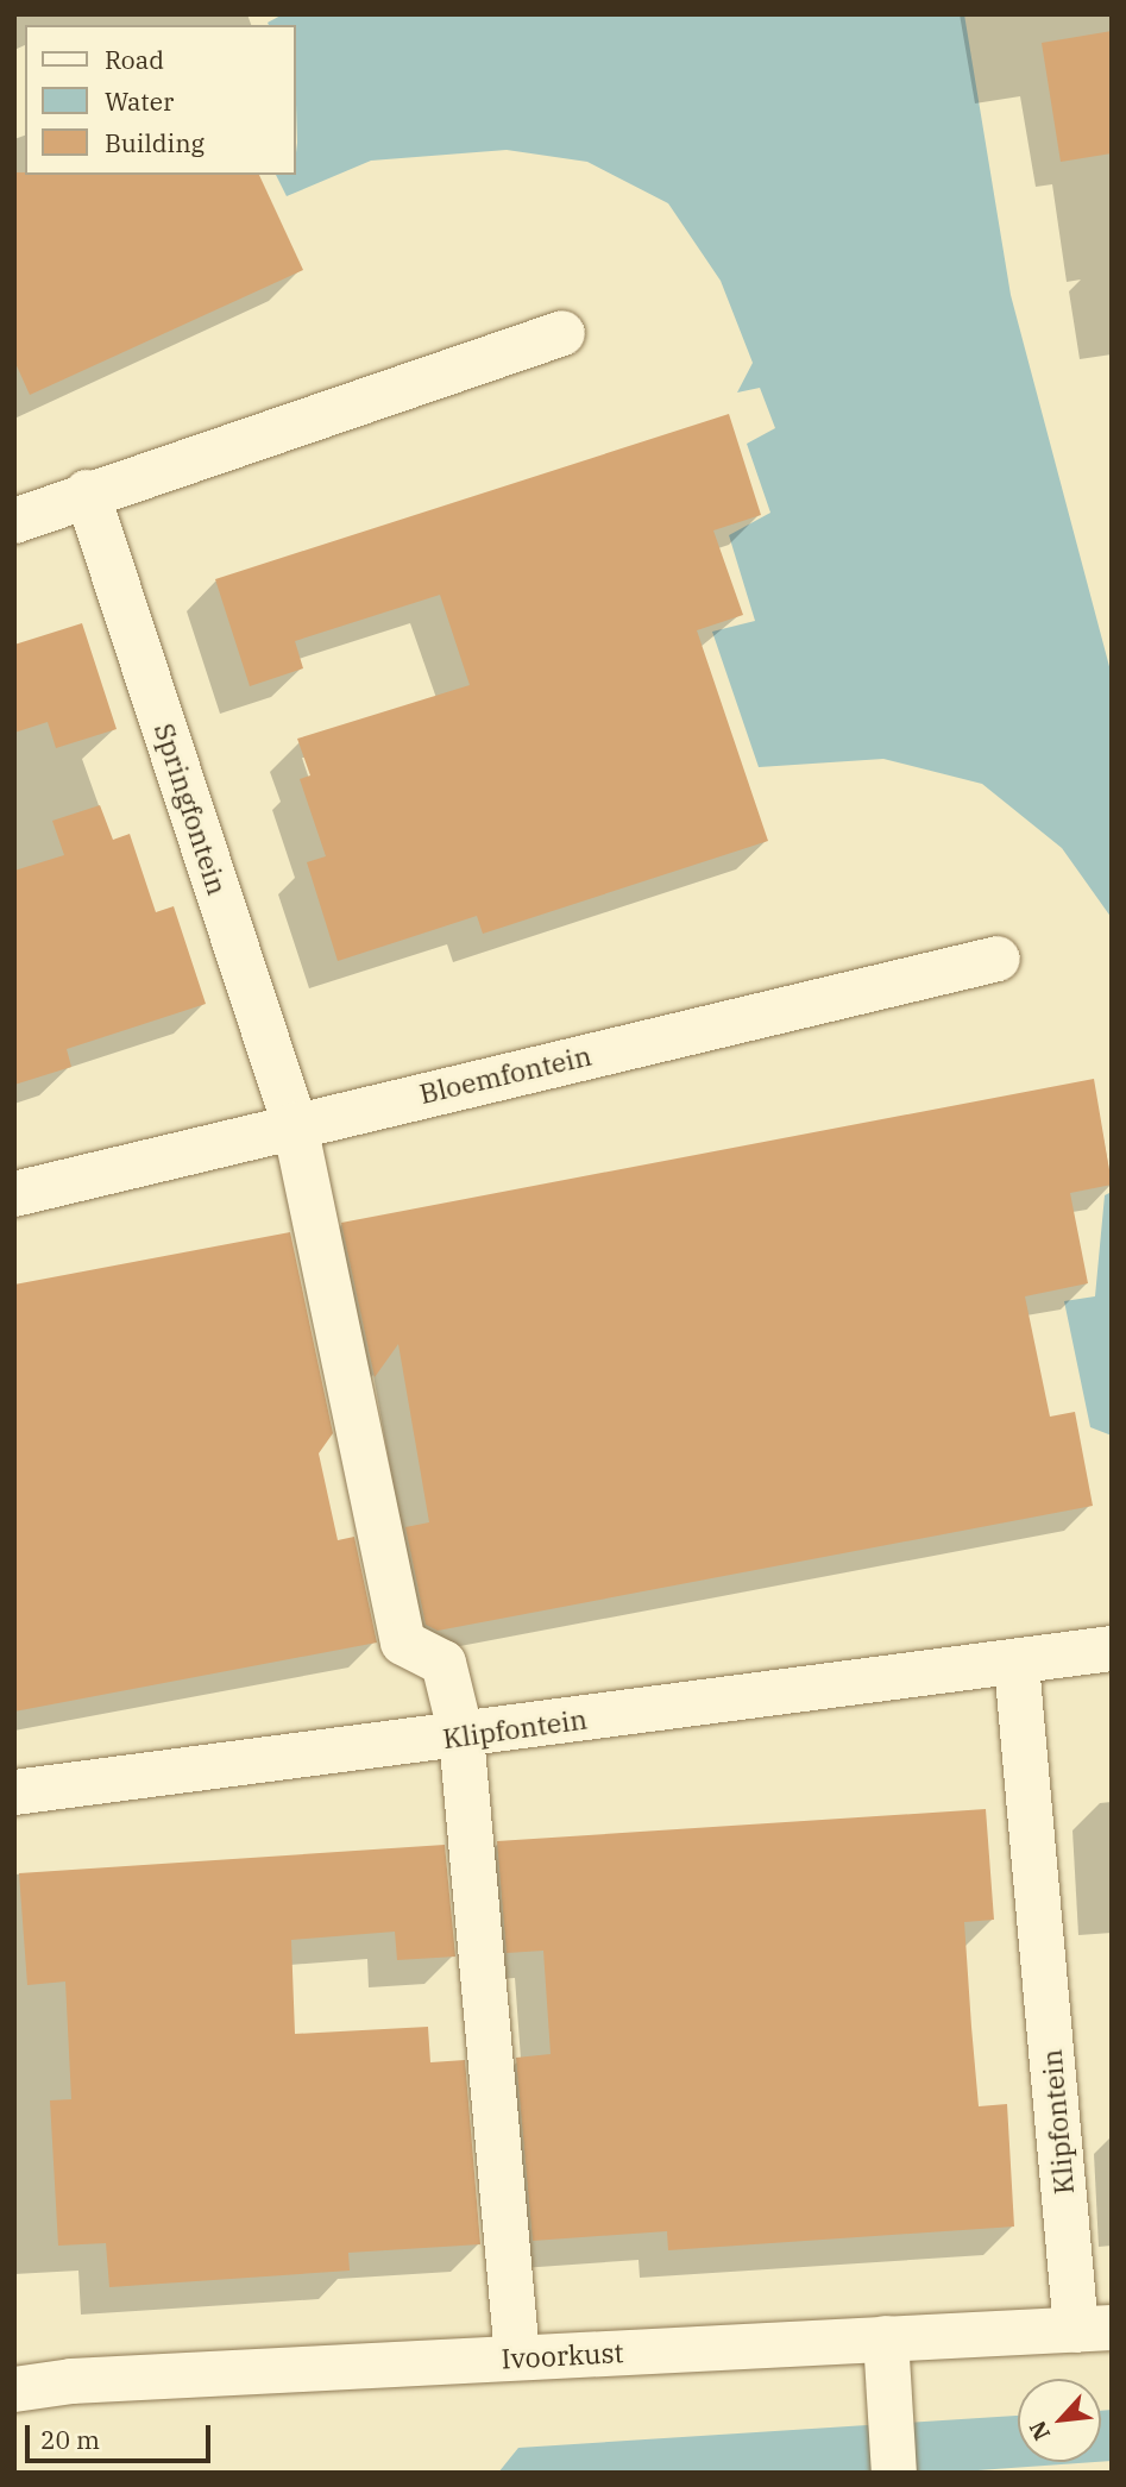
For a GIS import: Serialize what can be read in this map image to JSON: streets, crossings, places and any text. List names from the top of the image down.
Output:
{
  "streets": {
    "street": [
      "Springfontein",
      "Bloemfontein",
      "Klipfontein",
      "Ivoorkust"
    ]
  },
  "crossings": [
    ["Springfontein", "Bloemfontein"],
    ["Springfontein", "Klipfontein"],
    ["Klipfontein", "Ivoorkust"]
  ],
  "legend": ["Road", "Water", "Building"],
  "scale_bar": "20 m",
  "north": "bottom left"
}
